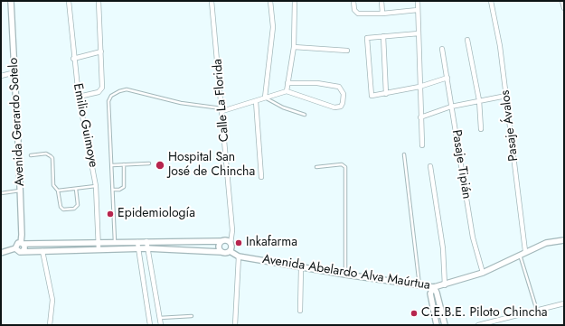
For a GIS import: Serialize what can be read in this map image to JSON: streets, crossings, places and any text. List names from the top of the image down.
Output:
{
  "streets": {
    "street": [
      "Calle La Florida",
      "Avenida Gerardo Sotelo",
      "Emilio Guimoye",
      "Pasaje Ávalos",
      "Pasaje Tipián",
      "Avenida Abelardo Alva Maúrtua"
    ]
  },
  "crossings": [
    ["Calle La Florida", "Avenida Abelardo Alva Maúrtua"],
    ["Pasaje Ávalos", "Avenida Abelardo Alva Maúrtua"],
    ["Pasaje Tipián", "Avenida Abelardo Alva Maúrtua"]
  ],
  "places": [
    "Hospital San José de Chincha",
    "Epidemiología",
    "Inkafarma",
    "C.E.B.E. Piloto Chincha"
  ]
}
